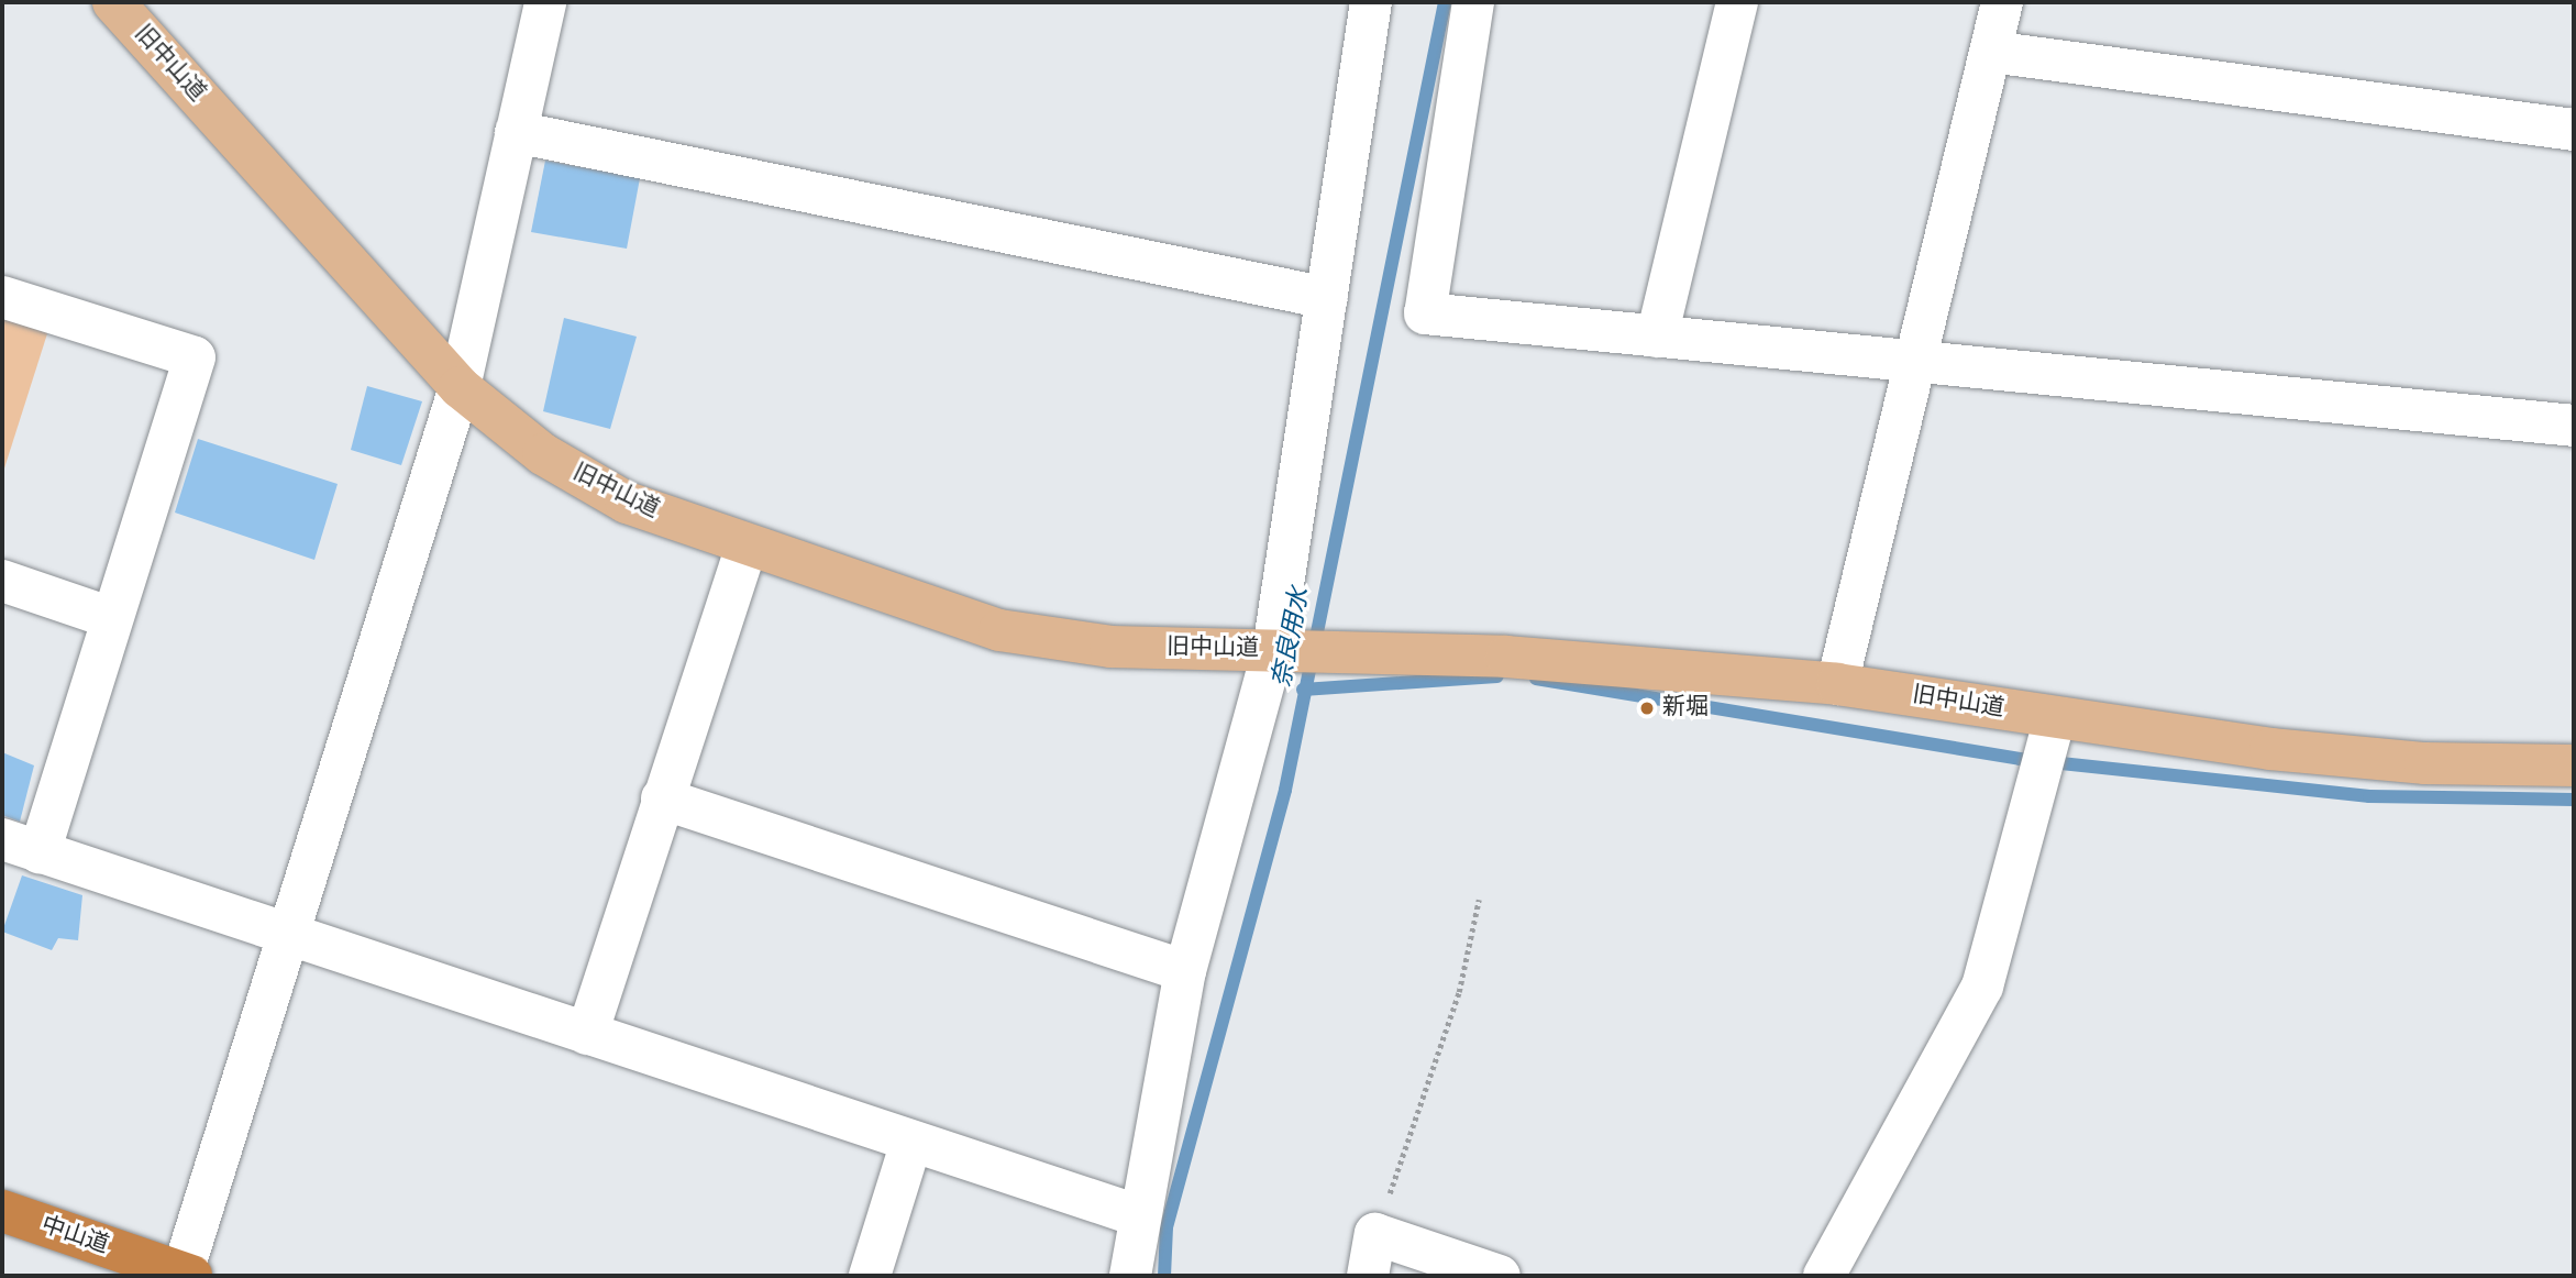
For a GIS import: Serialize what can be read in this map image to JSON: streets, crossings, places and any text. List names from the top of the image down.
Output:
{
  "streets": {
    "highway": ["中山道"],
    "main road": ["旧中山道"]
  },
  "water": ["奈良用水"],
  "places": ["新堀"]
}
